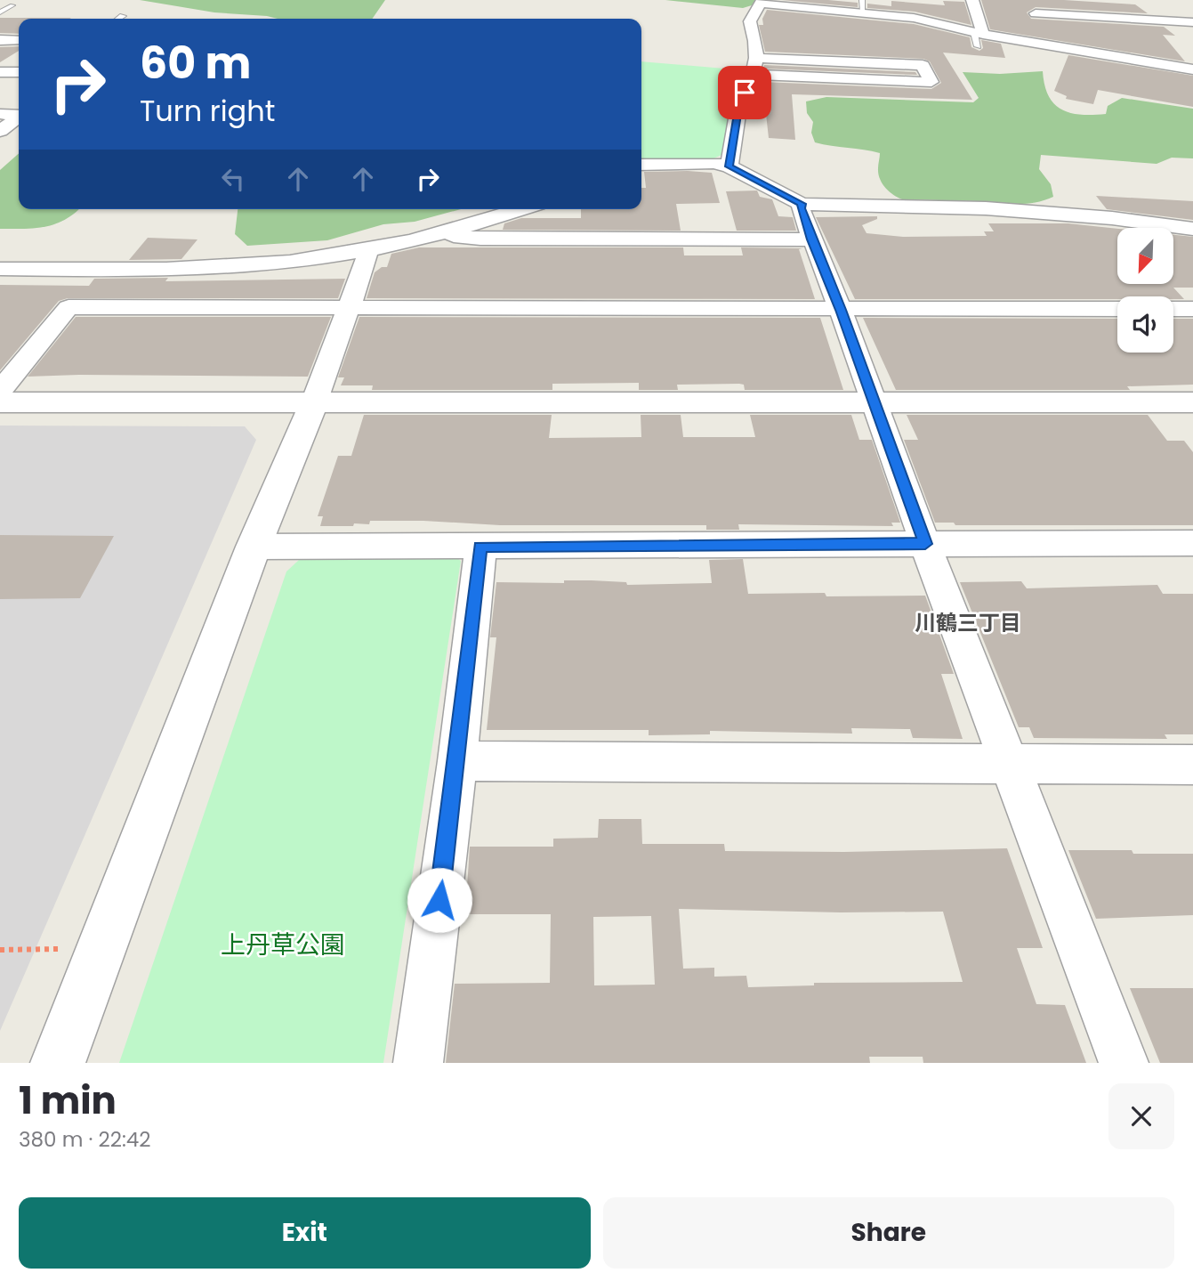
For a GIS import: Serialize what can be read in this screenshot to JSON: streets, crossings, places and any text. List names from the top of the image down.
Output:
{
  "districts": ["川鶴三丁目"],
  "parks": ["上丹草公園"],
  "north": "bottom left",
  "page": {
    "turn": ["60 m", "Turn right"],
    "heading": ["1 min", "380 m · 22:42"],
    "buttons": ["Exit", "Share"]
  }
}
